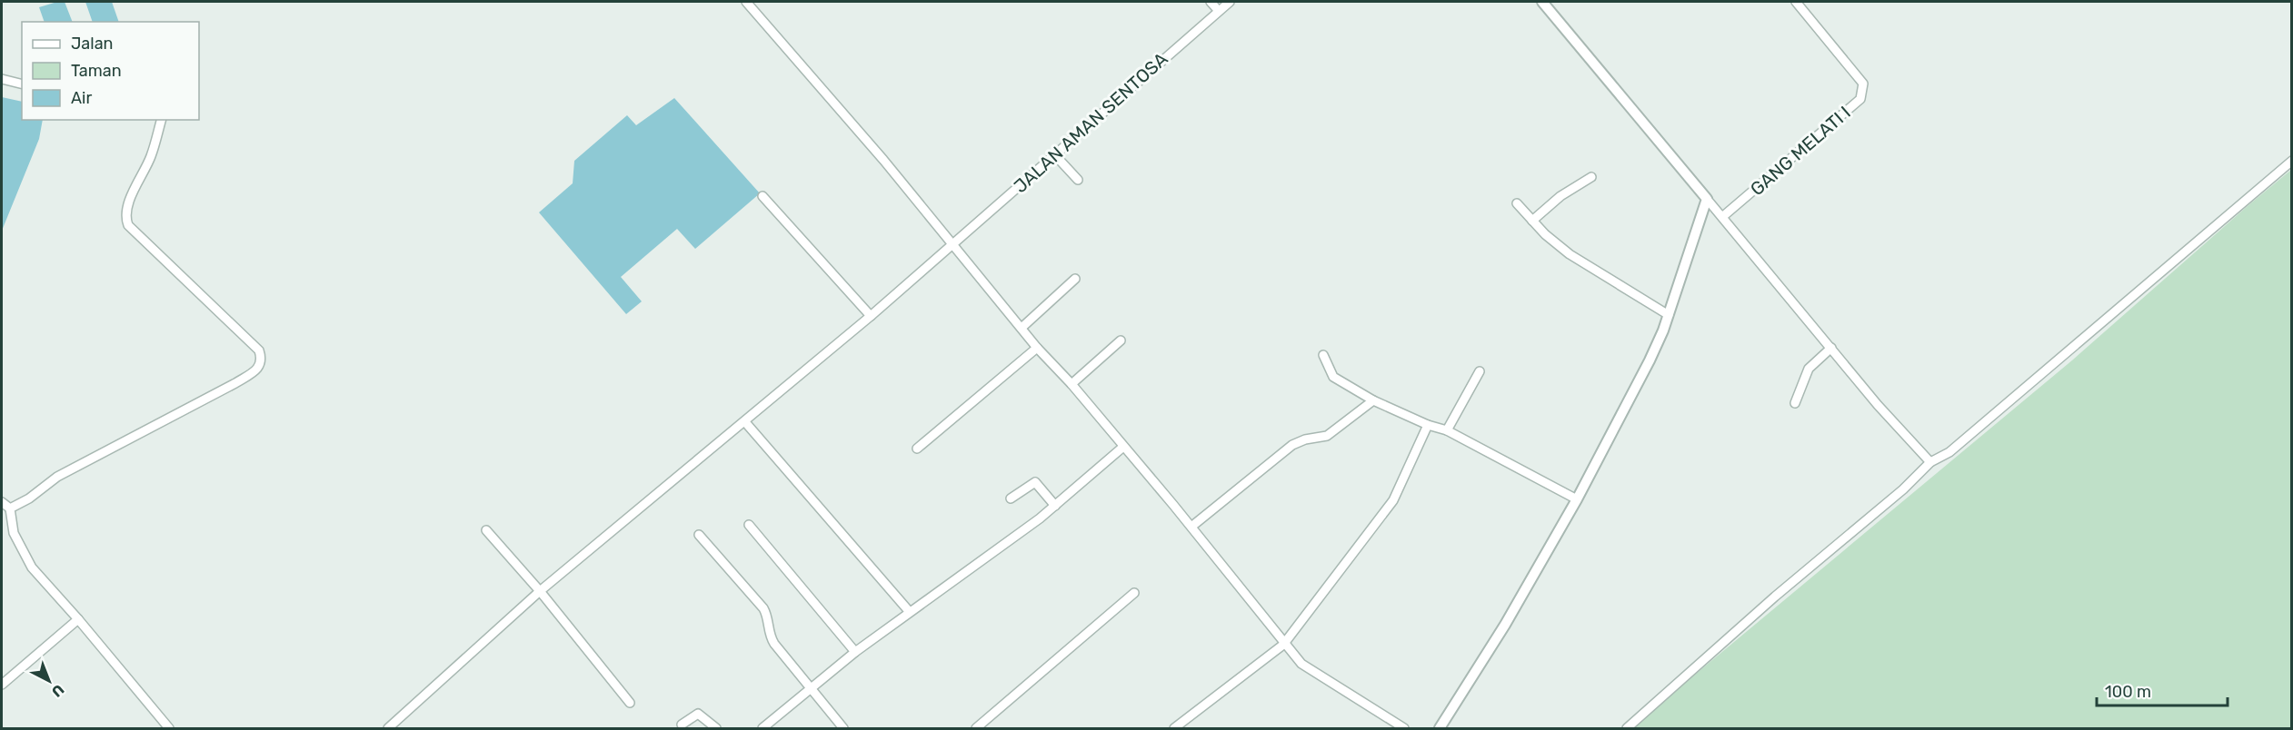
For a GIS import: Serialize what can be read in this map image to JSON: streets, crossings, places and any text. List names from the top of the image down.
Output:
{
  "streets": {
    "street": ["JALAN AMAN SENTOSA", "GANG MELATI I"]
  },
  "legend": ["Jalan", "Taman", "Air"],
  "scale_bar": "100 m",
  "north": "bottom right"
}
